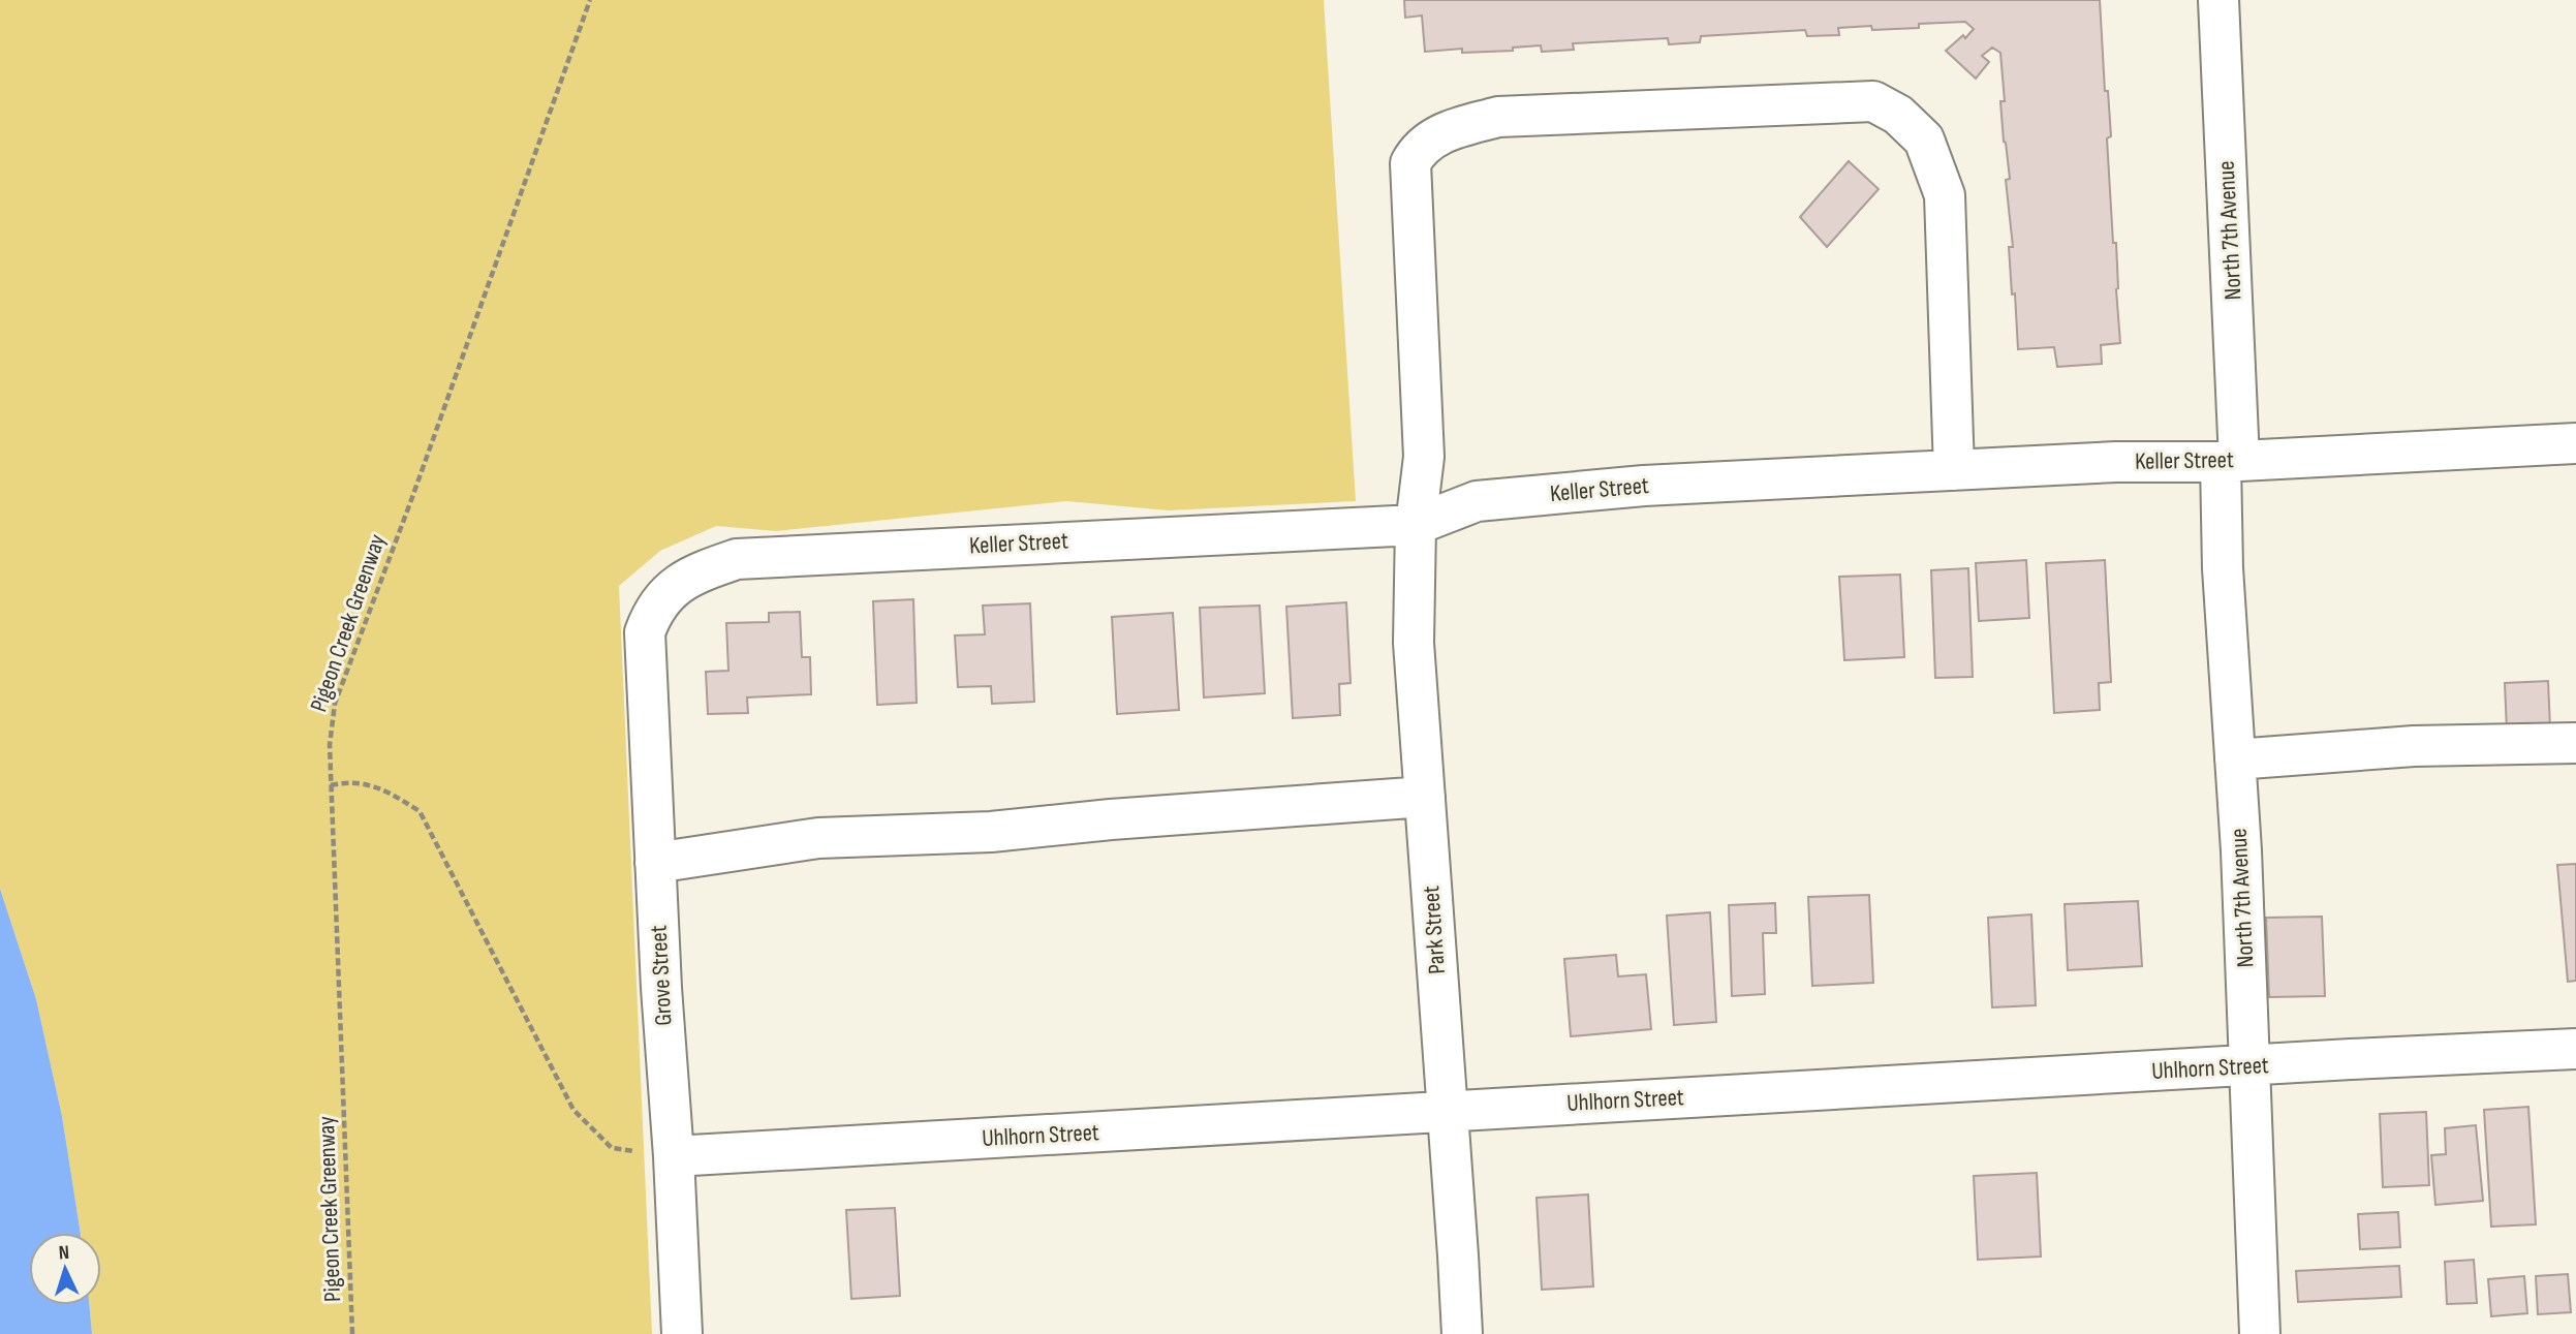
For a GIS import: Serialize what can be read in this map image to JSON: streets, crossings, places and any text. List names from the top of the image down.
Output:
{
  "streets": {
    "street": [
      "North 7th Avenue",
      "Keller Street",
      "Park Street",
      "Grove Street",
      "Uhlhorn Street"
    ],
    "path": ["Pigeon Creek Greenway"]
  },
  "crossings": [
    ["North 7th Avenue", "Keller Street"],
    ["North 7th Avenue", "Uhlhorn Street"],
    ["Keller Street", "Park Street"],
    ["Keller Street", "Grove Street"],
    ["Park Street", "Uhlhorn Street"],
    ["Grove Street", "Uhlhorn Street"]
  ],
  "north": "top"
}
